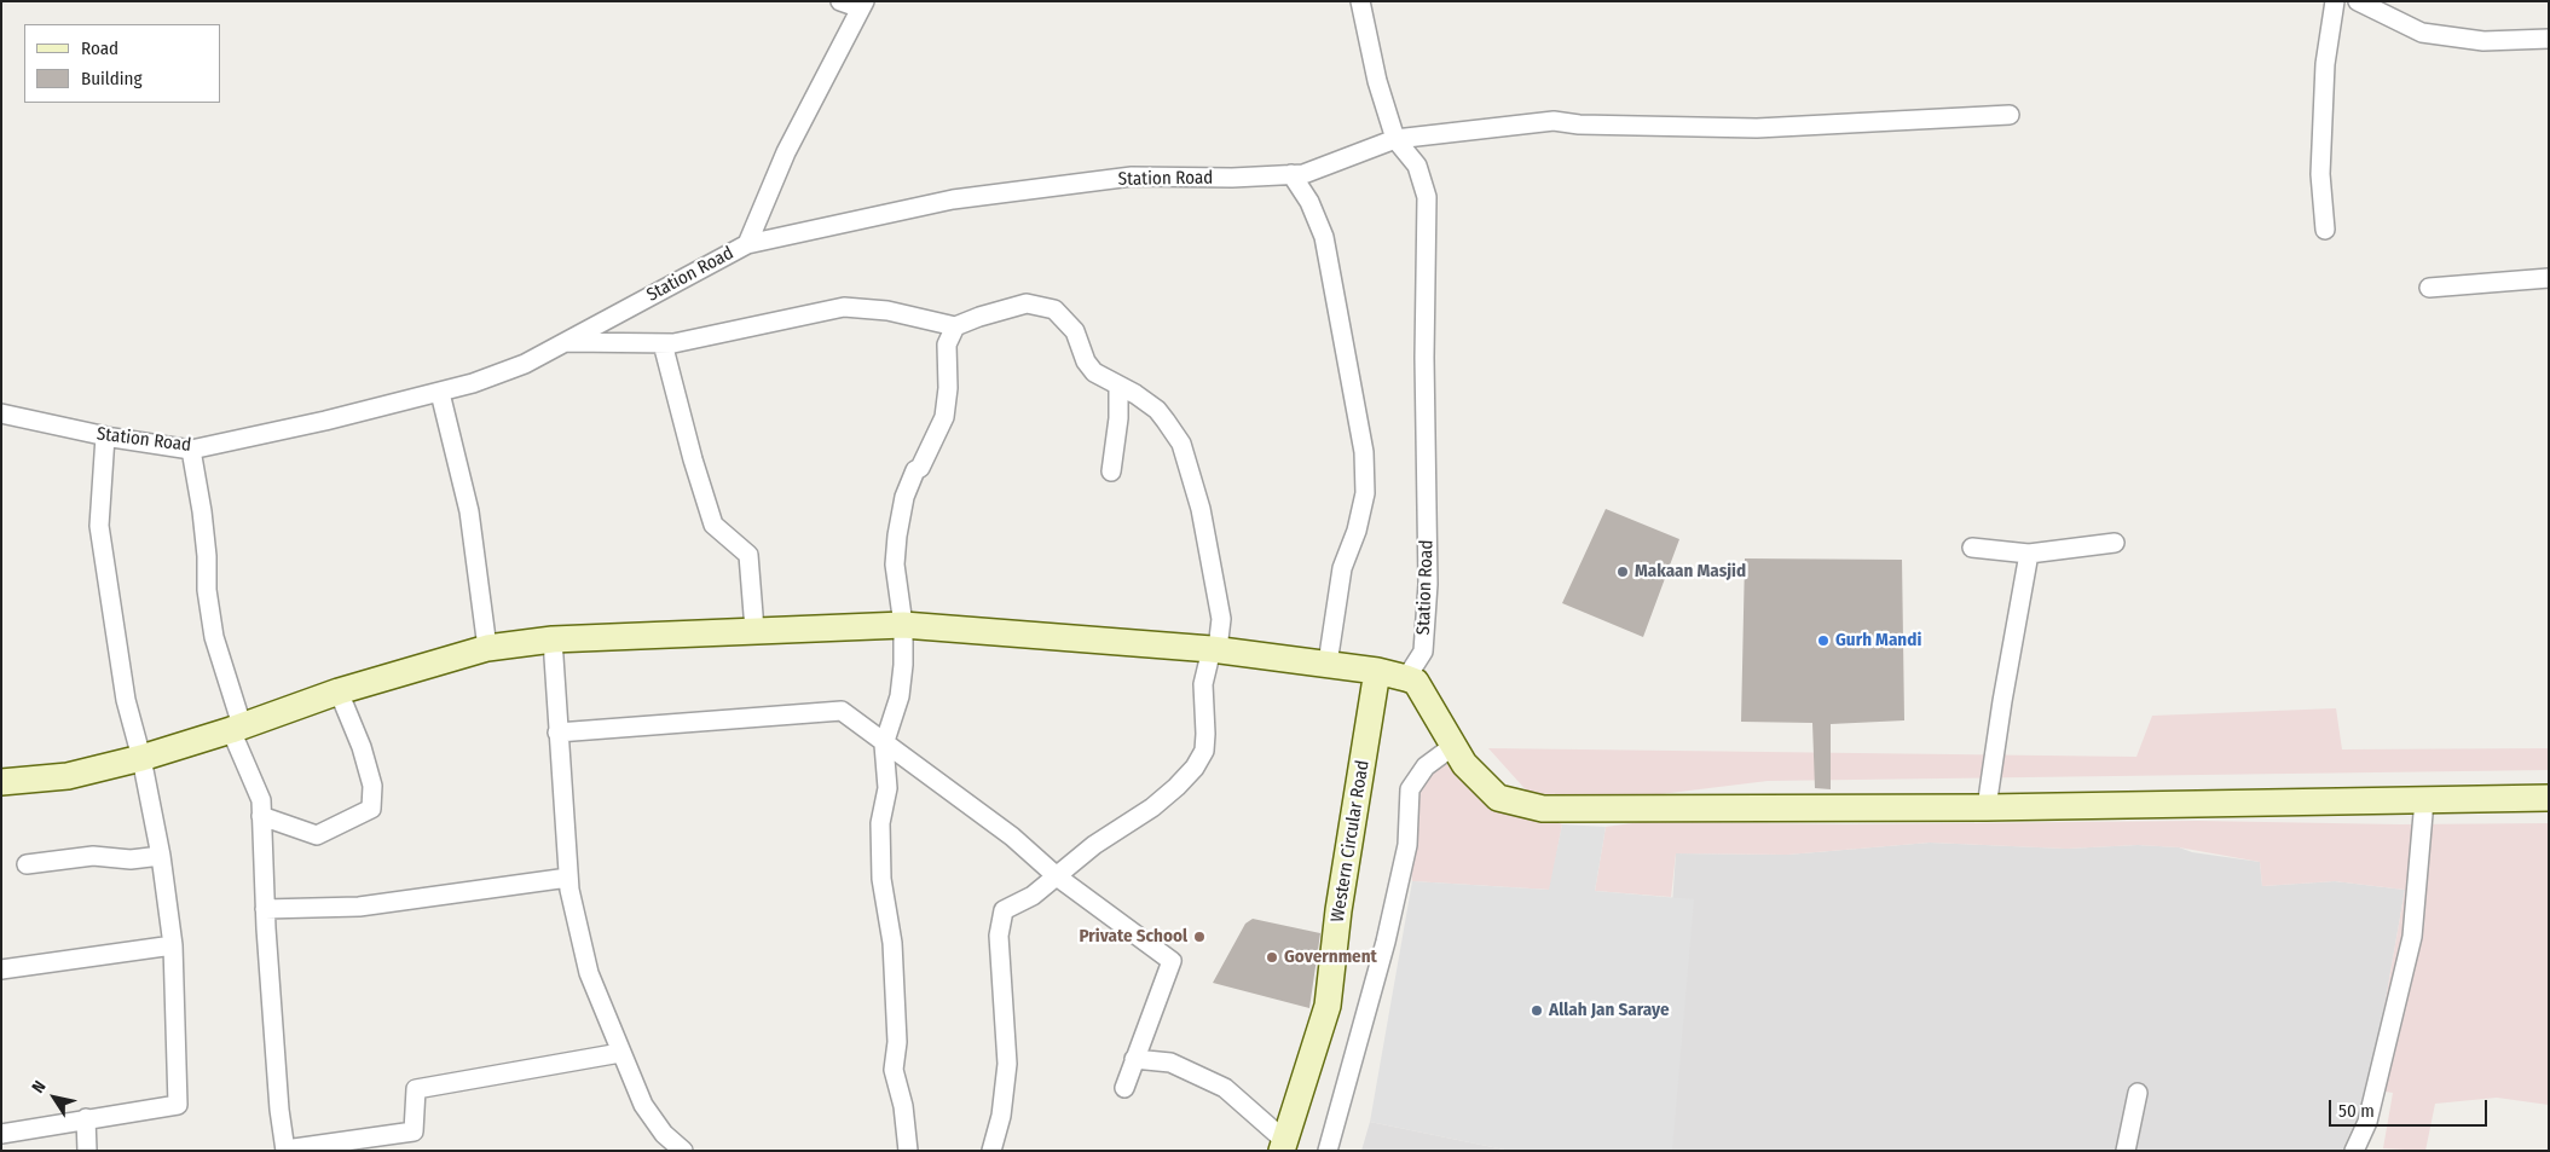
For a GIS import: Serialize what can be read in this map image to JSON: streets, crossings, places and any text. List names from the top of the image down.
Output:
{
  "streets": {
    "main road": ["Western Circular Road"],
    "street": ["Station Road"]
  },
  "places": [
    "Makaan Masjid",
    "Gurh Mandi",
    "Private School",
    "Government",
    "Allah Jan Saraye"
  ],
  "legend": ["Road", "Building"],
  "scale_bar": "50 m",
  "north": "top left"
}
